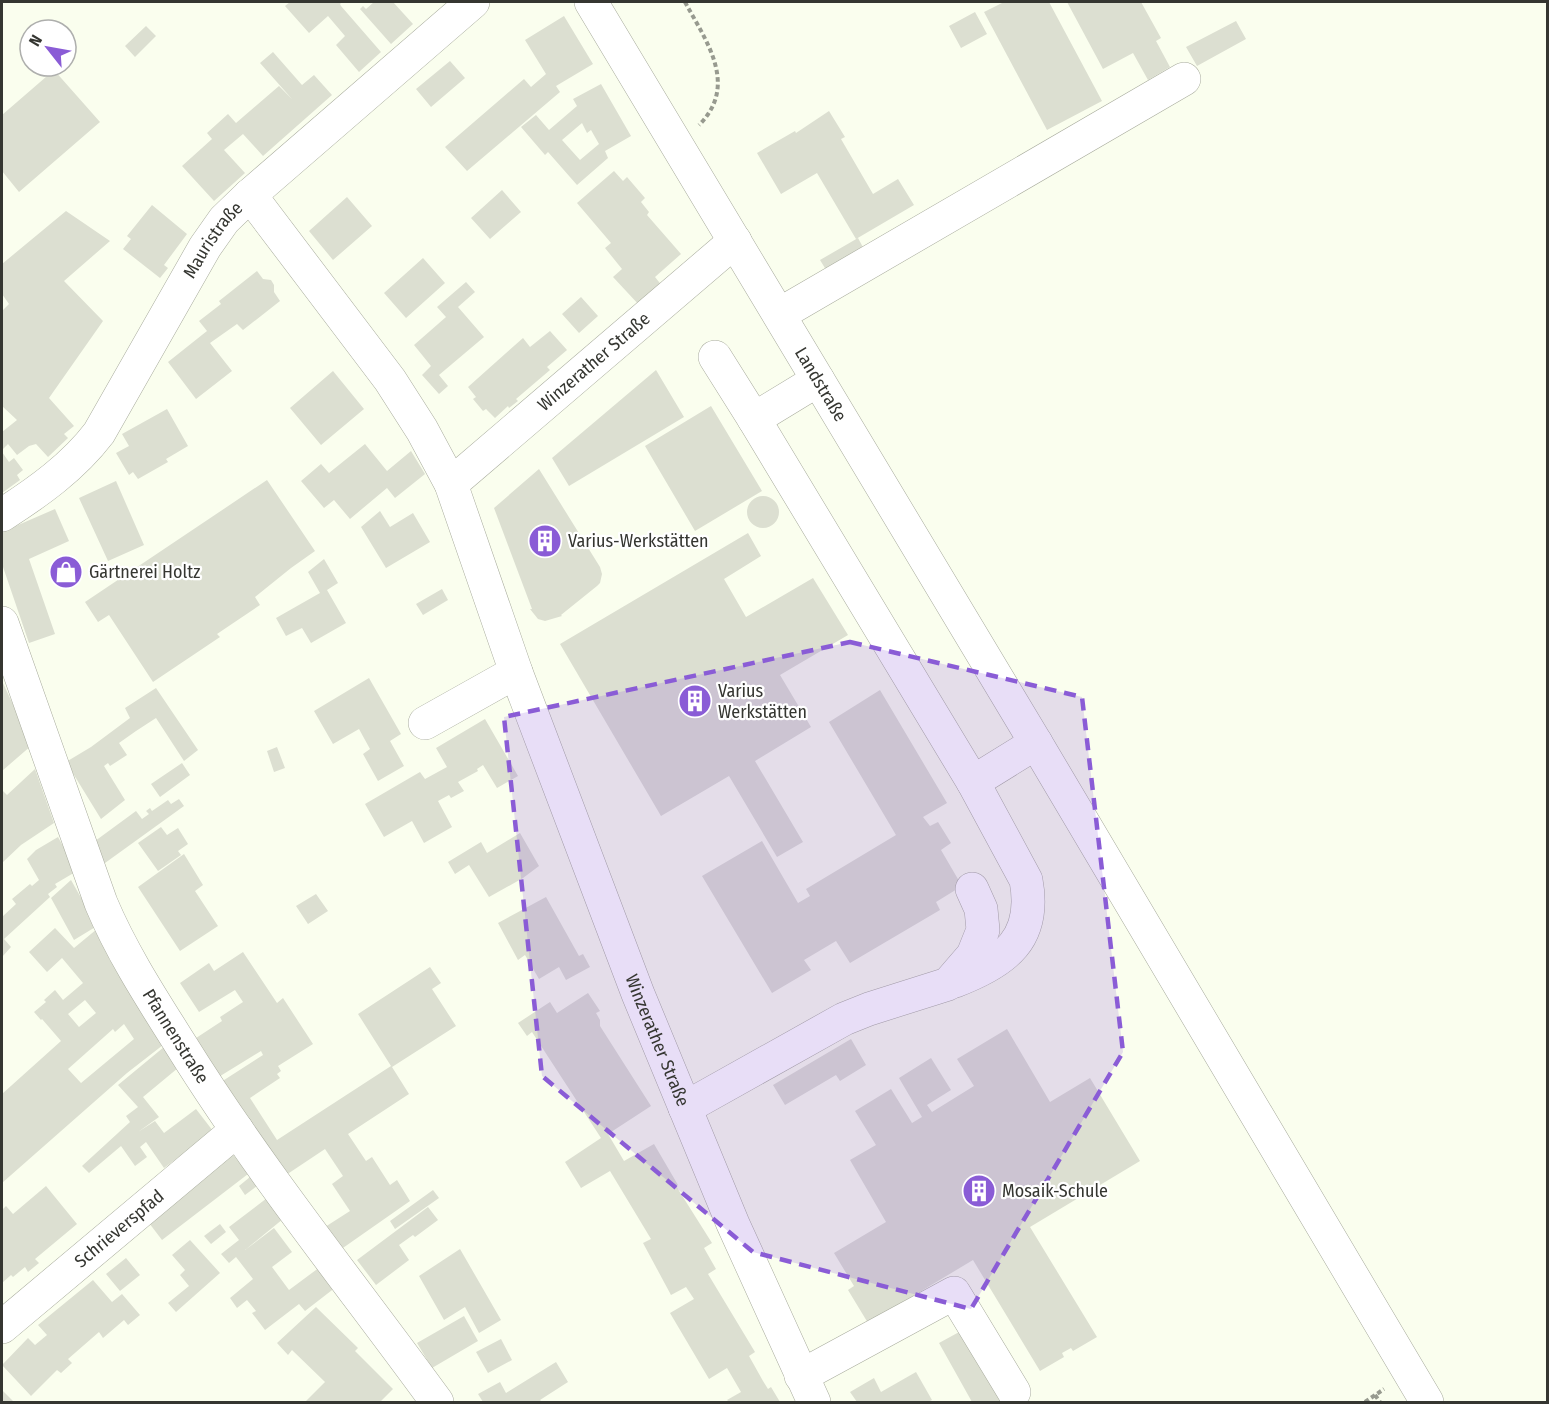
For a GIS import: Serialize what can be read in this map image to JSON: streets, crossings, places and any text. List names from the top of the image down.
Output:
{
  "streets": {
    "street": [
      "Mauristraße",
      "Winzerather Straße",
      "Landstraße",
      "Pfannenstraße",
      "Schrieverspfad"
    ]
  },
  "crossings": [
    ["Mauristraße", "Winzerather Straße"],
    ["Winzerather Straße", "Landstraße"],
    ["Pfannenstraße", "Schrieverspfad"]
  ],
  "places": {
    "building": ["Varius-Werkstätten", "Varius Werkstätten", "Mosaik-Schule"],
    "shop": ["Gärtnerei Holtz"]
  },
  "north": "top left"
}
